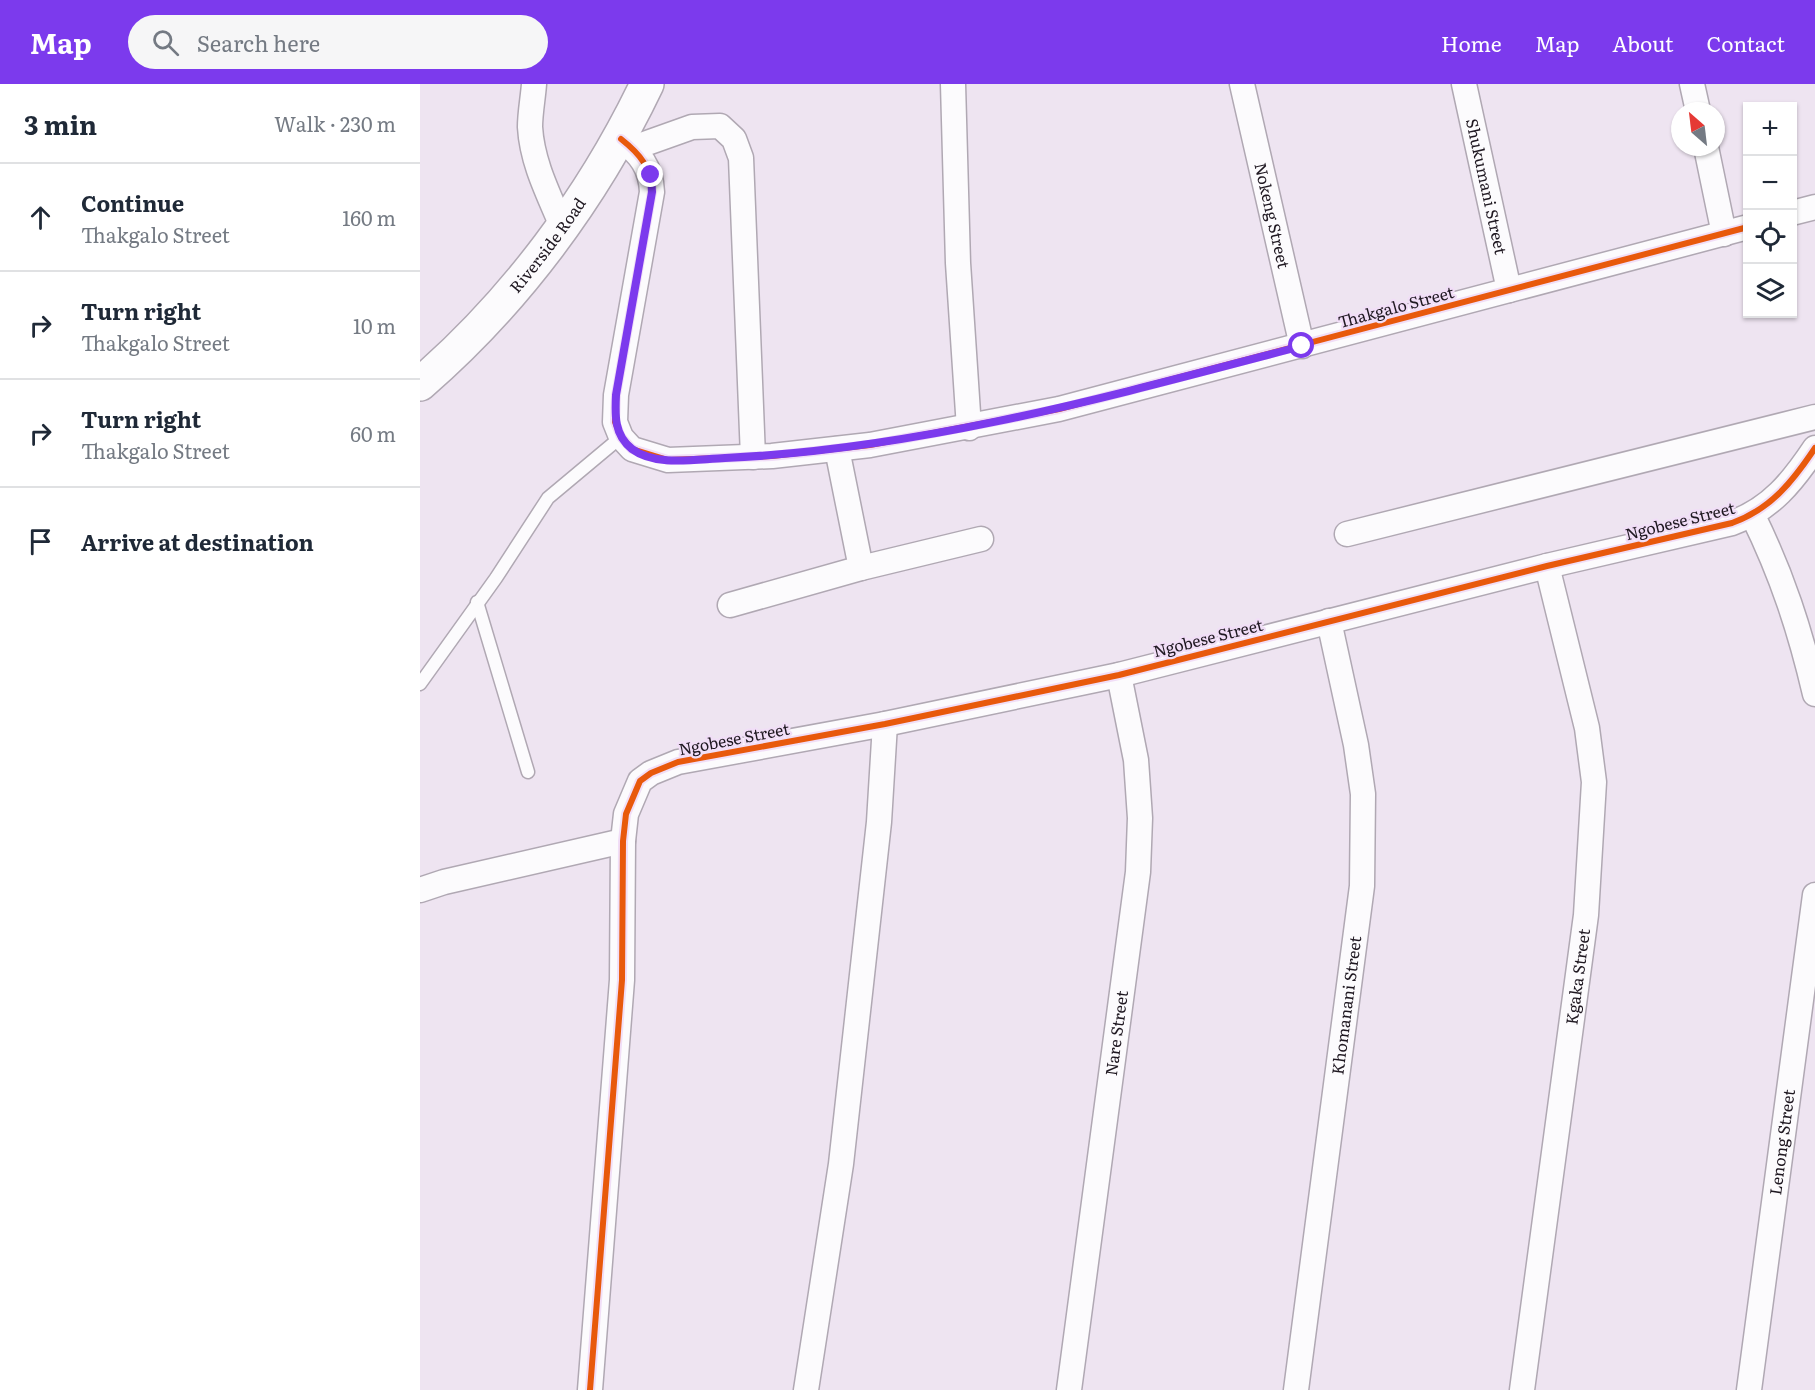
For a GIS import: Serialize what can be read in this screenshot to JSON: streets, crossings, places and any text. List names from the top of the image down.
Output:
{
  "streets": {
    "street": [
      "Shukumani Street",
      "Nokeng Street",
      "Riverside Road",
      "Thakgalo Street",
      "Ngobese Street",
      "Kgaka Street",
      "Khomanani Street",
      "Nare Street",
      "Lenong Street"
    ]
  },
  "crossings": [
    ["Shukumani Street", "Thakgalo Street"],
    ["Nokeng Street", "Thakgalo Street"],
    ["Ngobese Street", "Kgaka Street"],
    ["Ngobese Street", "Khomanani Street"],
    ["Ngobese Street", "Nare Street"]
  ],
  "north": "top left",
  "page": {
    "header": "Map",
    "search": "Search here",
    "nav": [
      "Home",
      "Map",
      "About",
      "Contact"
    ],
    "heading": ["3 min", "Walk · 230 m"],
    "map_buttons": ["+", "−"],
    "list": [
      ["Continue", "Thakgalo Street", "160 m"],
      ["Turn right", "Thakgalo Street", "10 m"],
      ["Turn right", "Thakgalo Street", "60 m"],
      "Arrive at destination"
    ]
  }
}
